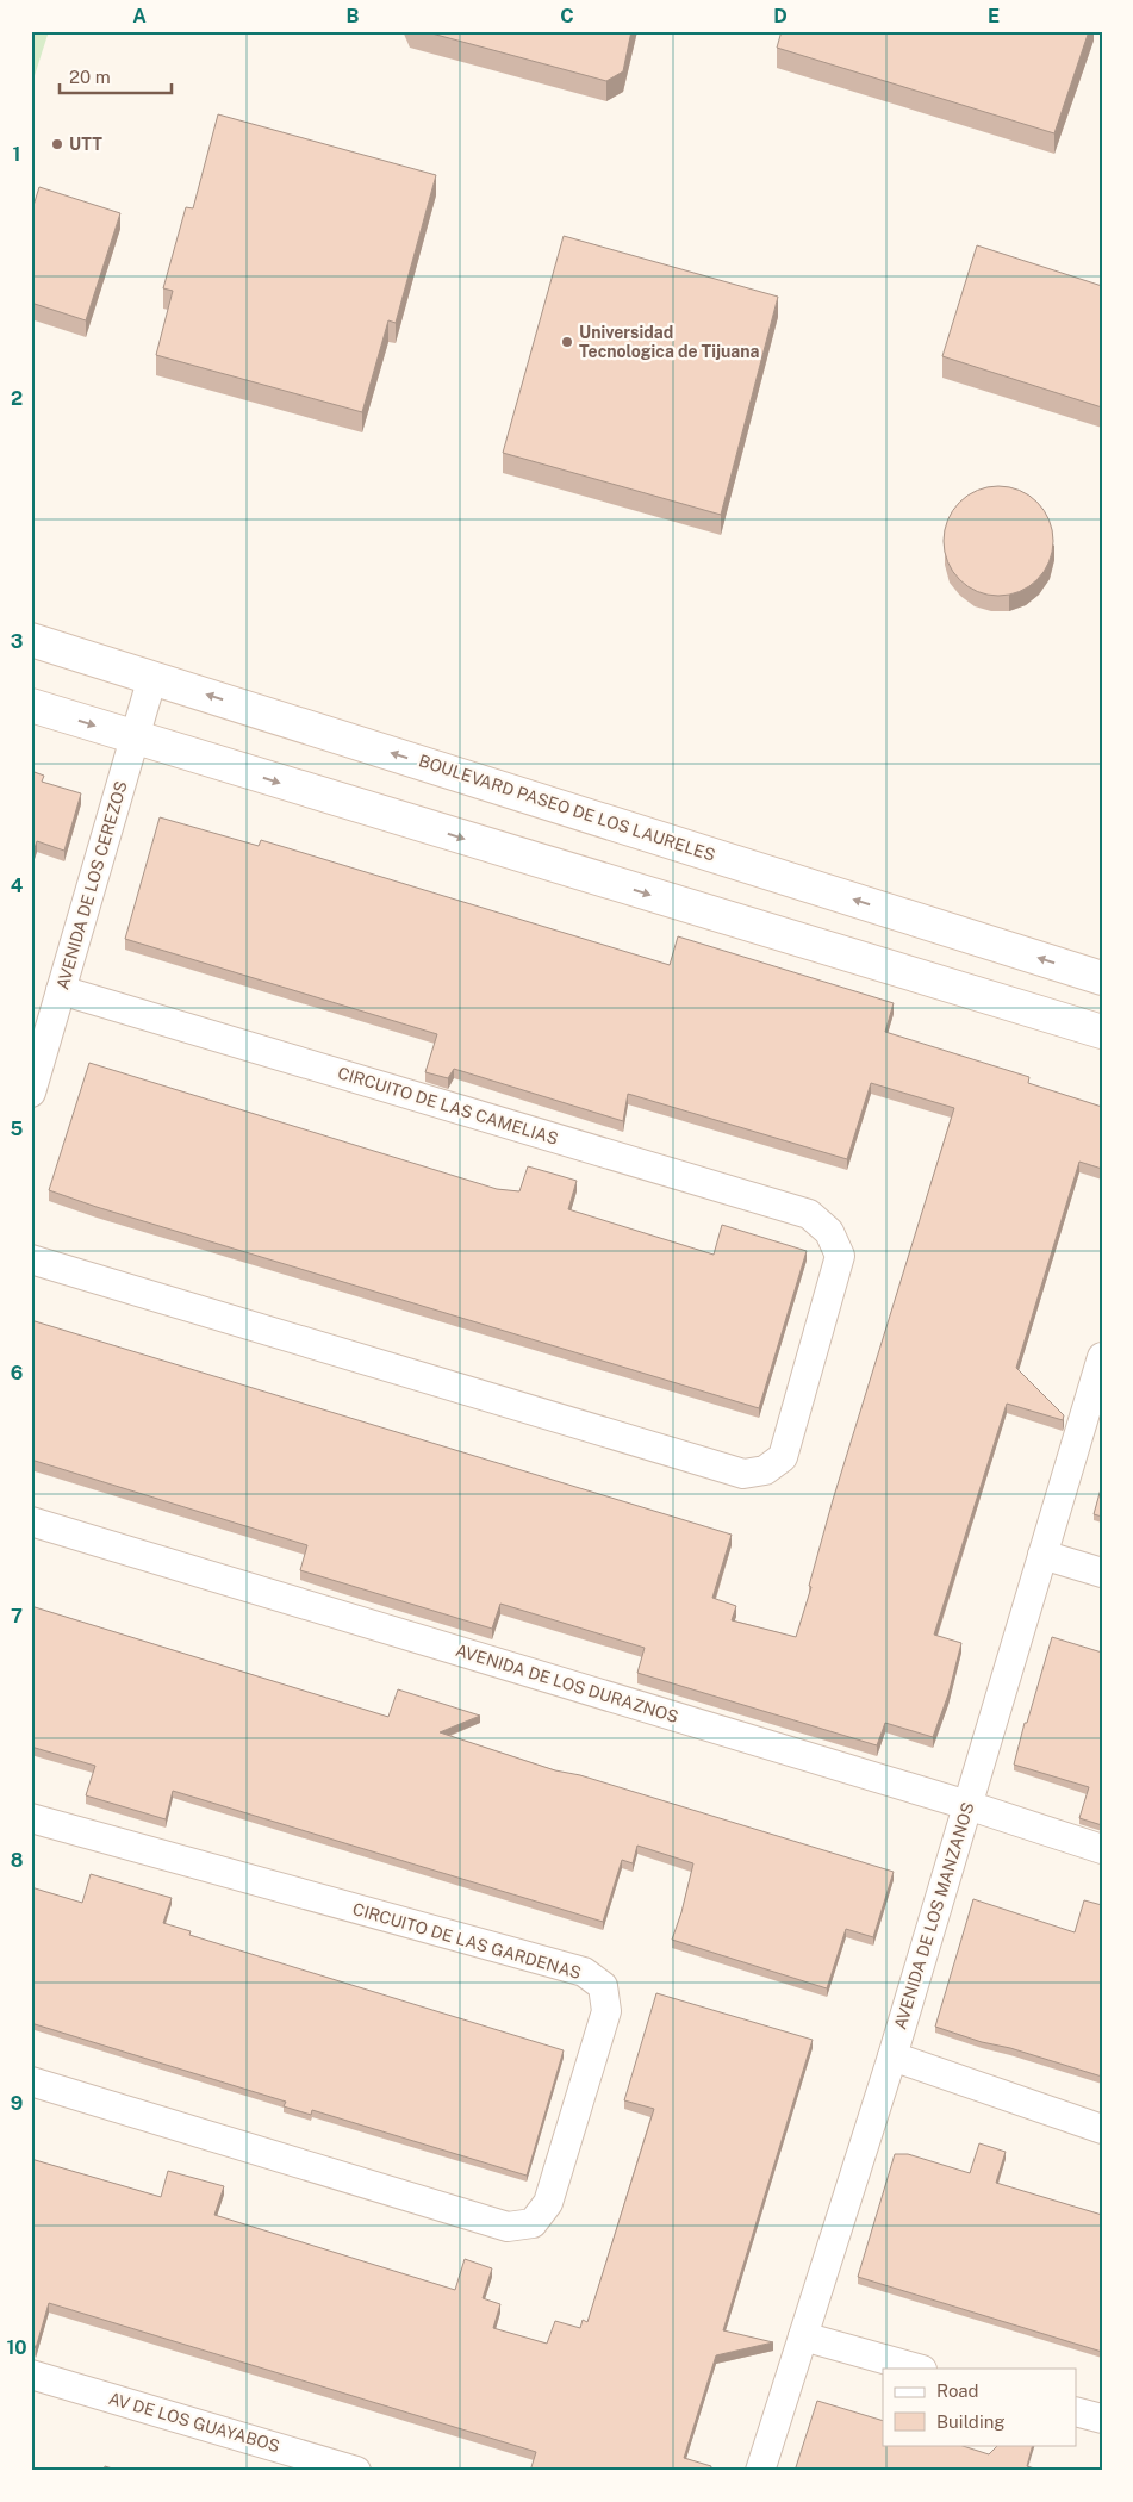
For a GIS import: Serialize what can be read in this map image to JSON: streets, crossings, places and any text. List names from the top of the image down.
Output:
{
  "streets": {
    "street": [
      "BOULEVARD PASEO DE LOS LAURELES",
      "AVENIDA DE LOS CEREZOS",
      "CIRCUITO DE LAS CAMELIAS",
      "AVENIDA DE LOS DURAZNOS",
      "AVENIDA DE LOS MANZANOS",
      "CIRCUITO DE LAS GARDENAS",
      "AV DE LOS GUAYABOS"
    ]
  },
  "crossings": [
    ["BOULEVARD PASEO DE LOS LAURELES", "AVENIDA DE LOS CEREZOS"],
    ["AVENIDA DE LOS CEREZOS", "CIRCUITO DE LAS CAMELIAS"],
    ["AVENIDA DE LOS DURAZNOS", "AVENIDA DE LOS MANZANOS"]
  ],
  "places": ["UTT", "Universidad Tecnologica de Tijuana"],
  "legend": ["Road", "Building"],
  "scale_bar": "20 m",
  "grid": {
    "columns": [
      "A",
      "B",
      "C",
      "D",
      "E"
    ],
    "rows": [
      "1",
      "2",
      "3",
      "4",
      "5",
      "6",
      "7",
      "8",
      "9",
      "10"
    ]
  }
}
